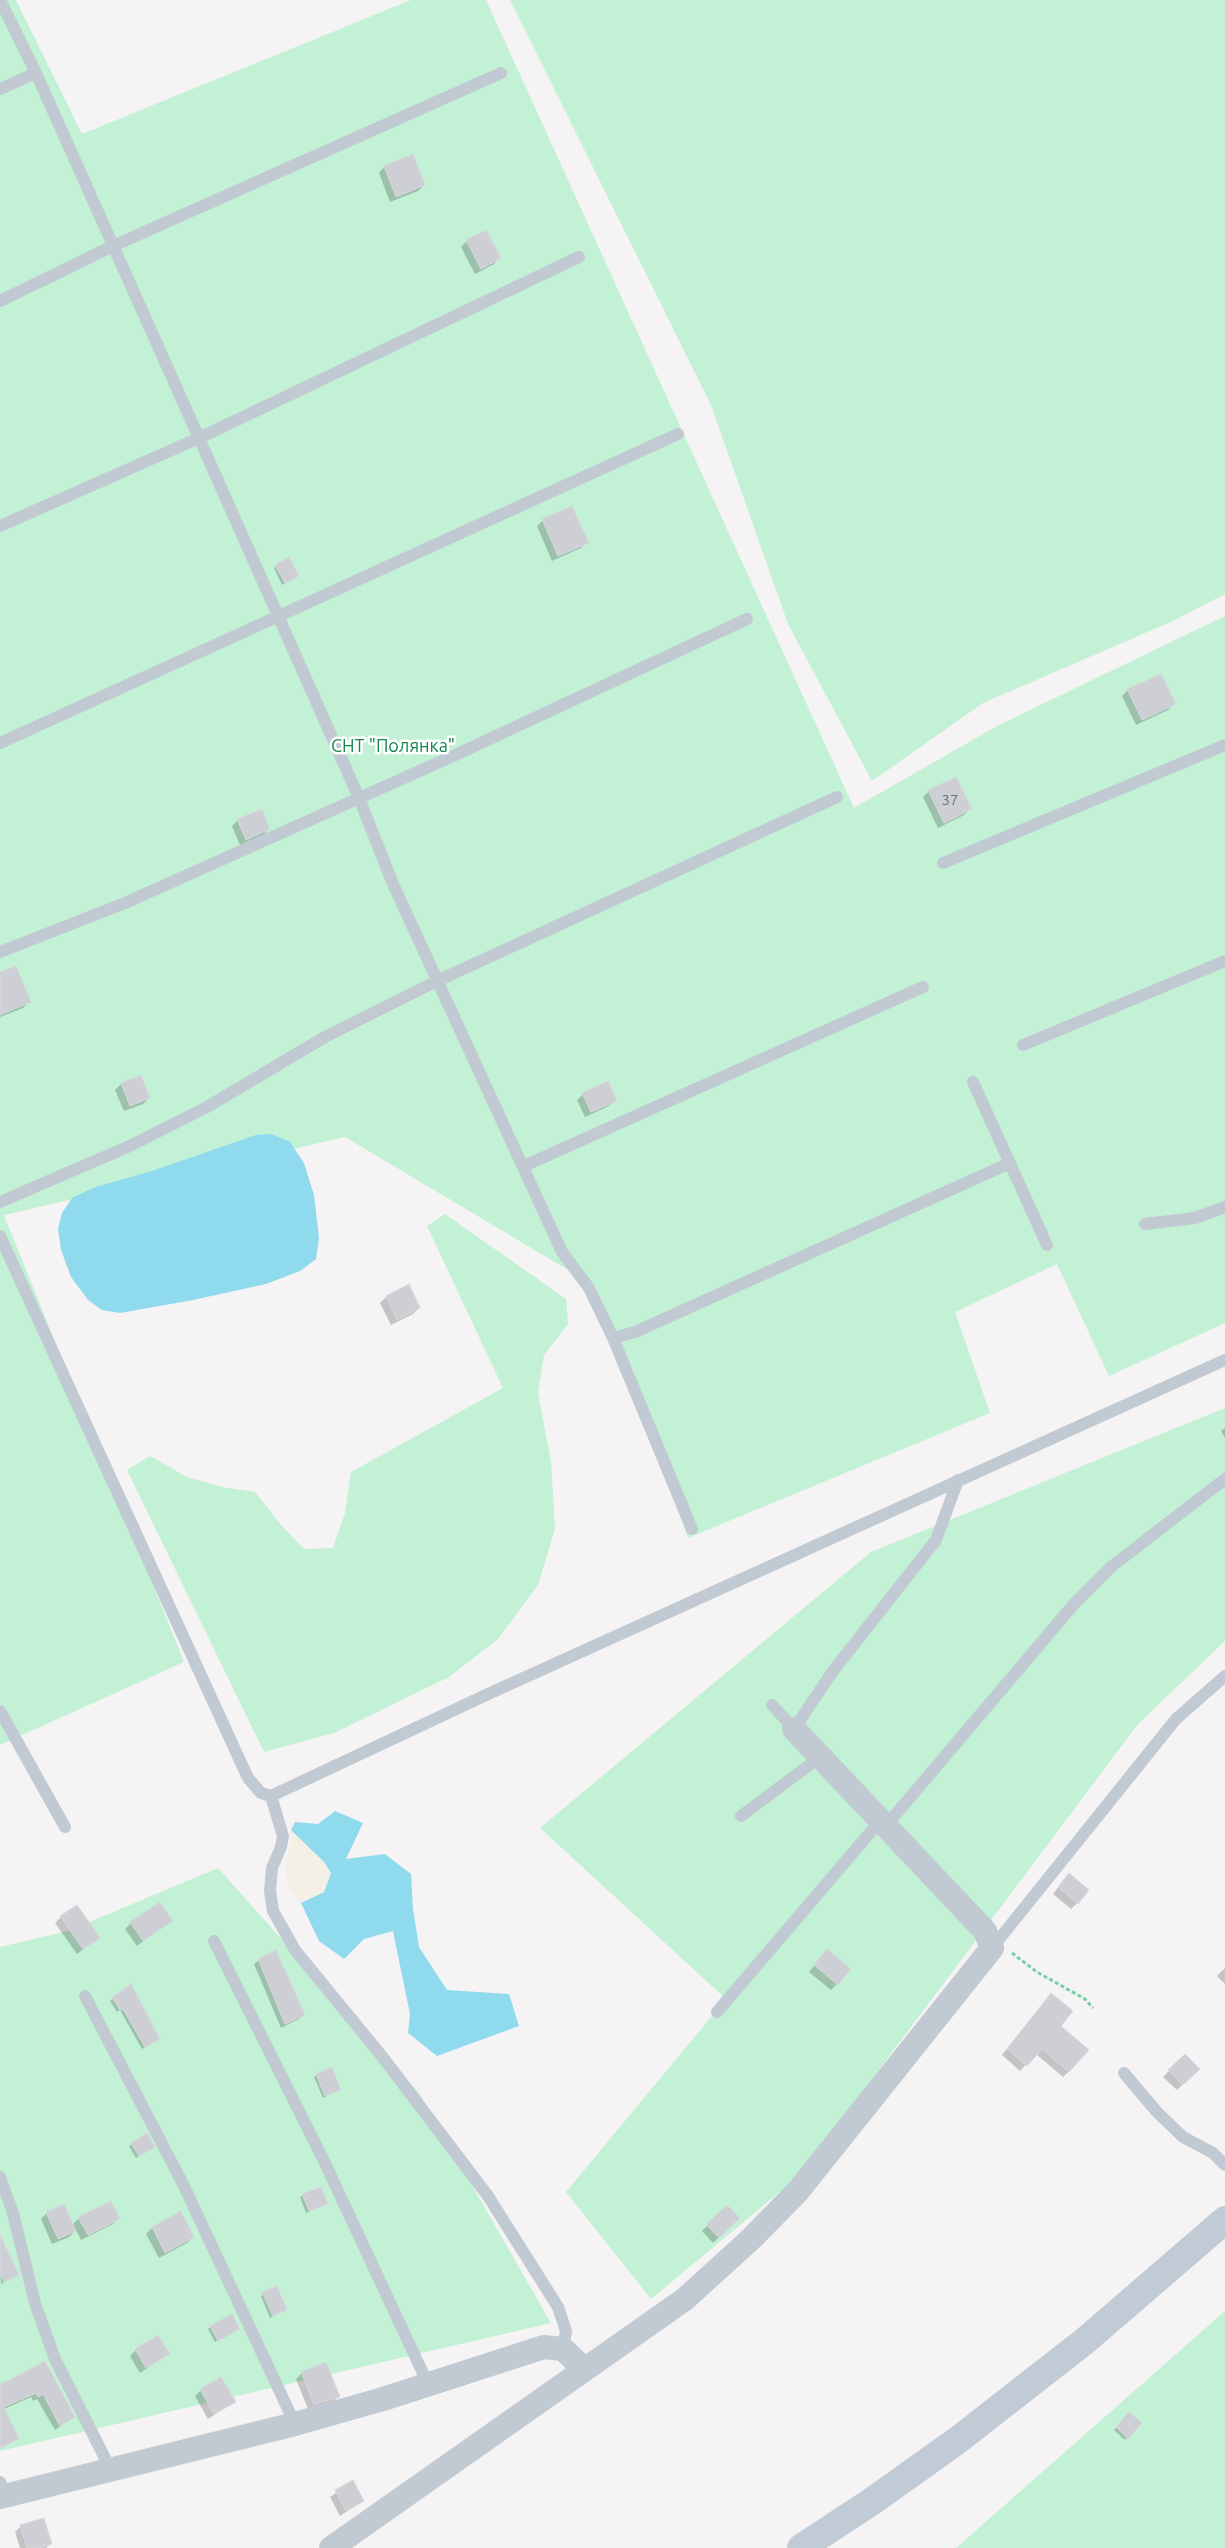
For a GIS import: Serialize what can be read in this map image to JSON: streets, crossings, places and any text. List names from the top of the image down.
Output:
{
  "parks": ["СНТ \"Полянка\""],
  "house_numbers": ["37"]
}
